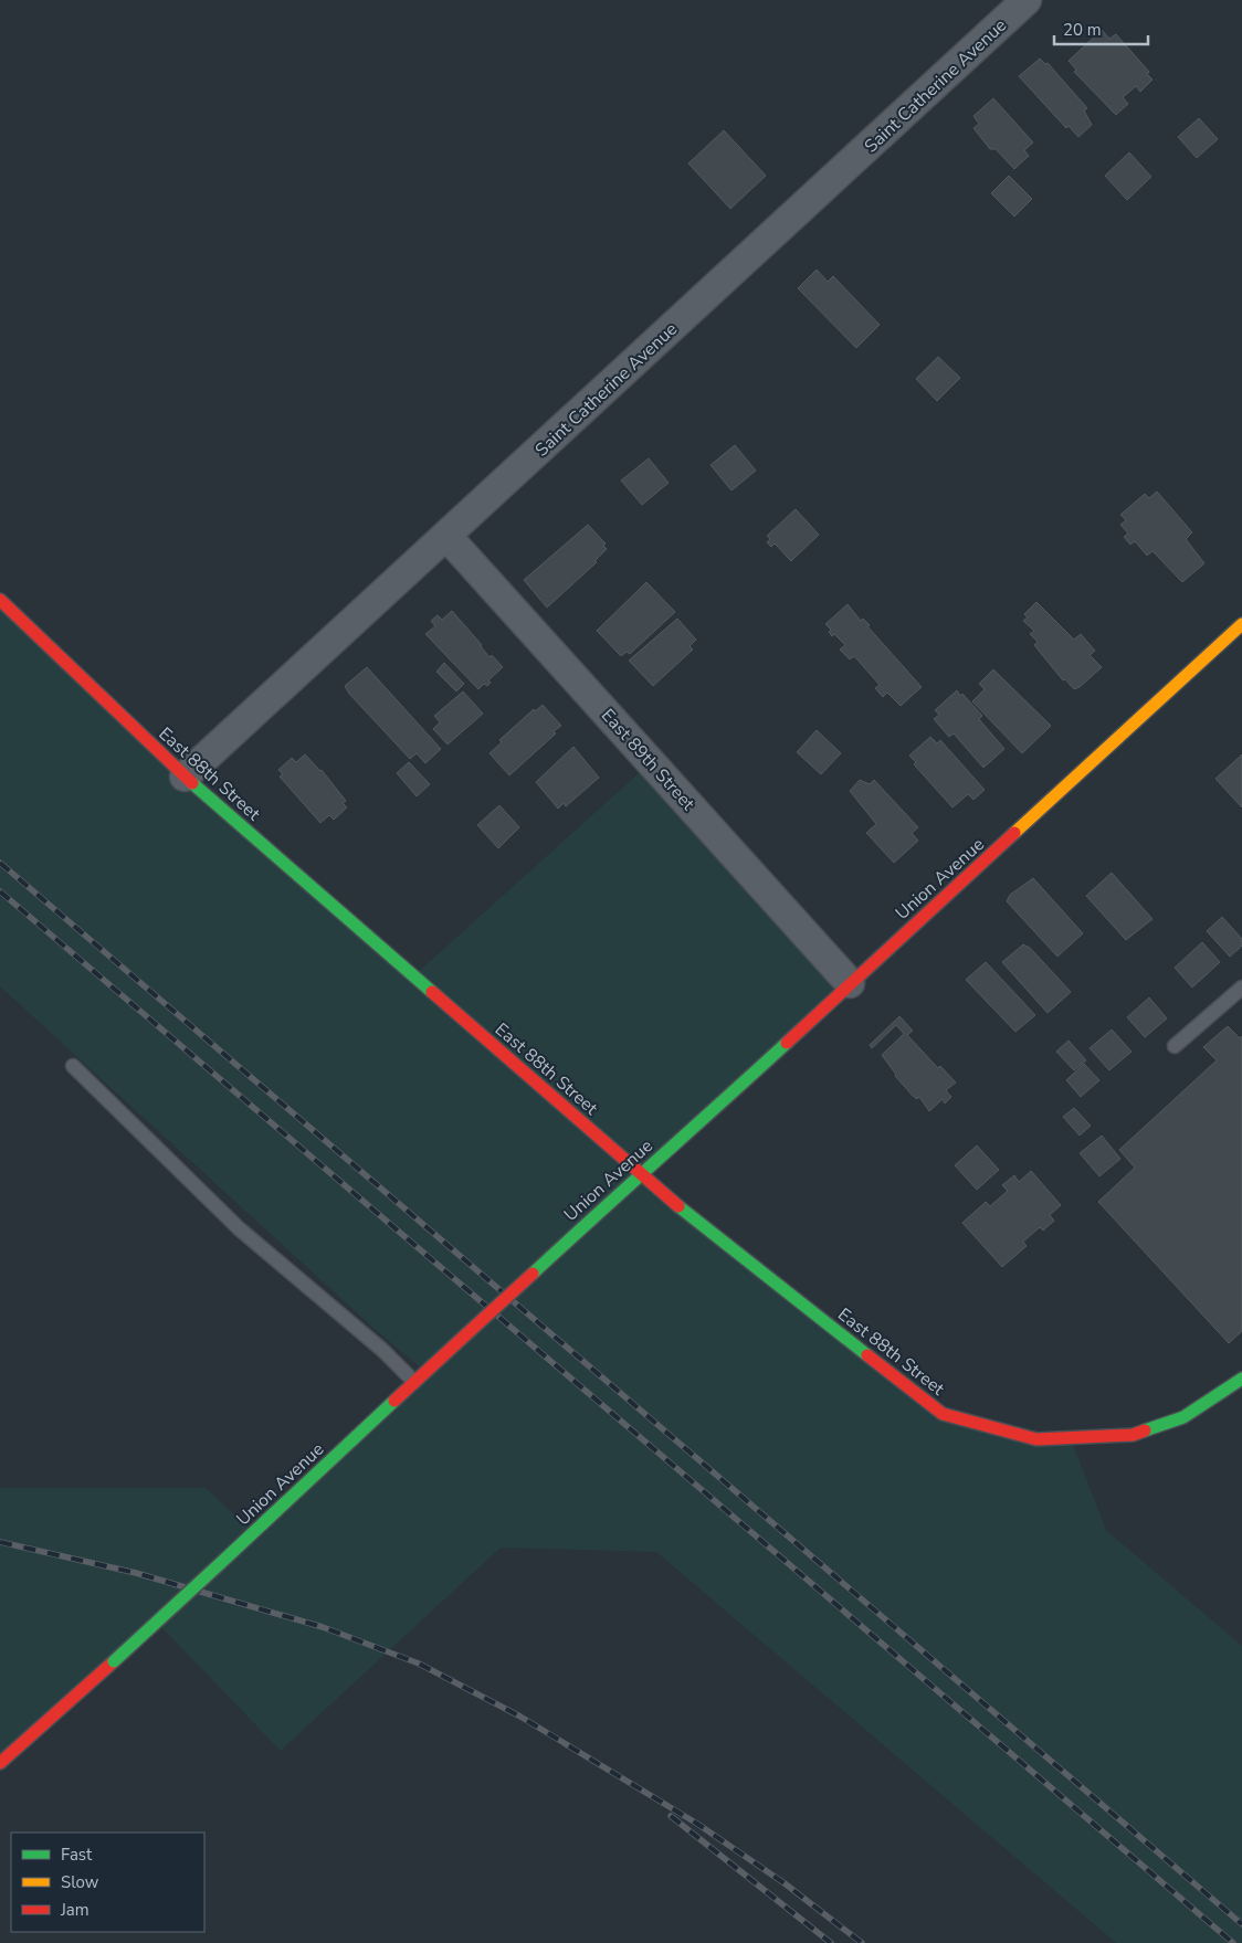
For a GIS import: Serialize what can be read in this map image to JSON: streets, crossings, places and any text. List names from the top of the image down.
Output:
{
  "streets": {
    "main road": ["East 88th Street", "Union Avenue"],
    "street": ["Saint Catherine Avenue", "East 89th Street"]
  },
  "crossings": [
    ["Saint Catherine Avenue", "East 89th Street"],
    ["Saint Catherine Avenue", "East 88th Street"],
    ["East 89th Street", "Union Avenue"],
    ["East 88th Street", "Union Avenue"]
  ],
  "legend": ["Fast", "Slow", "Jam"],
  "scale_bar": "20 m"
}
